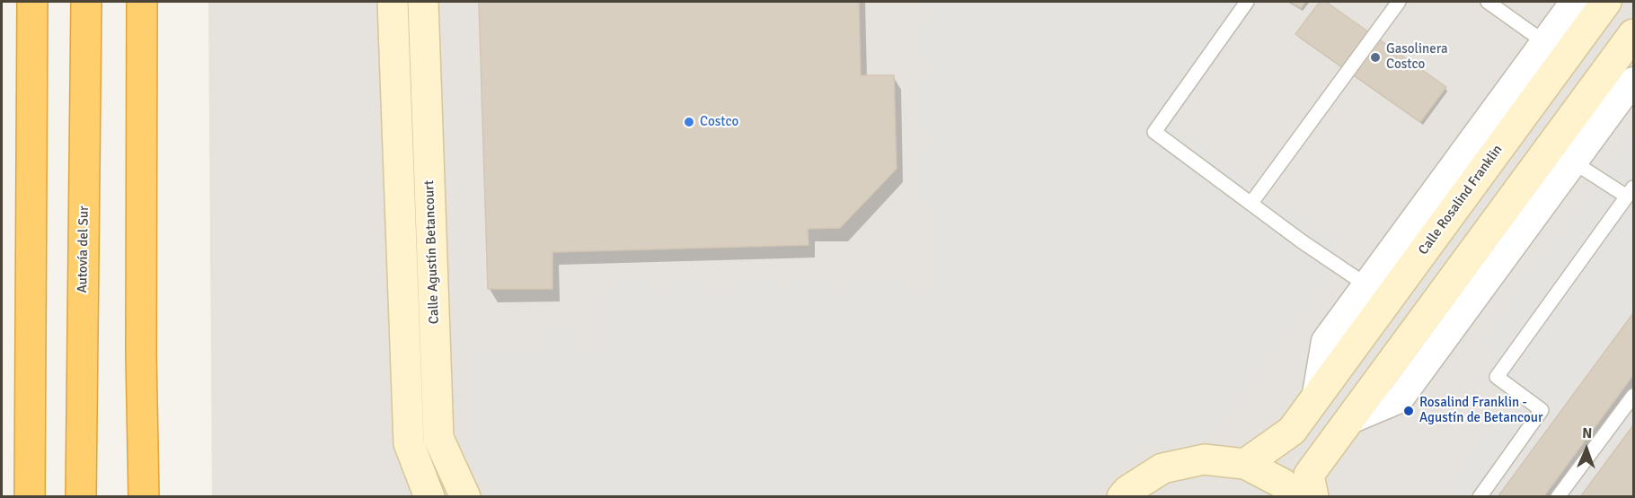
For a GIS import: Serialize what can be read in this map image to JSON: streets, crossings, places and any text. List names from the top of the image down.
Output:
{
  "streets": {
    "highway": ["Autovía del Sur"],
    "street": ["Calle Rosalind Franklin", "Calle Agustín Betancourt"]
  },
  "places": ["Gasolinera Costco", "Costco", "Rosalind Franklin - Agustín de Betancour"],
  "north": "top"
}
